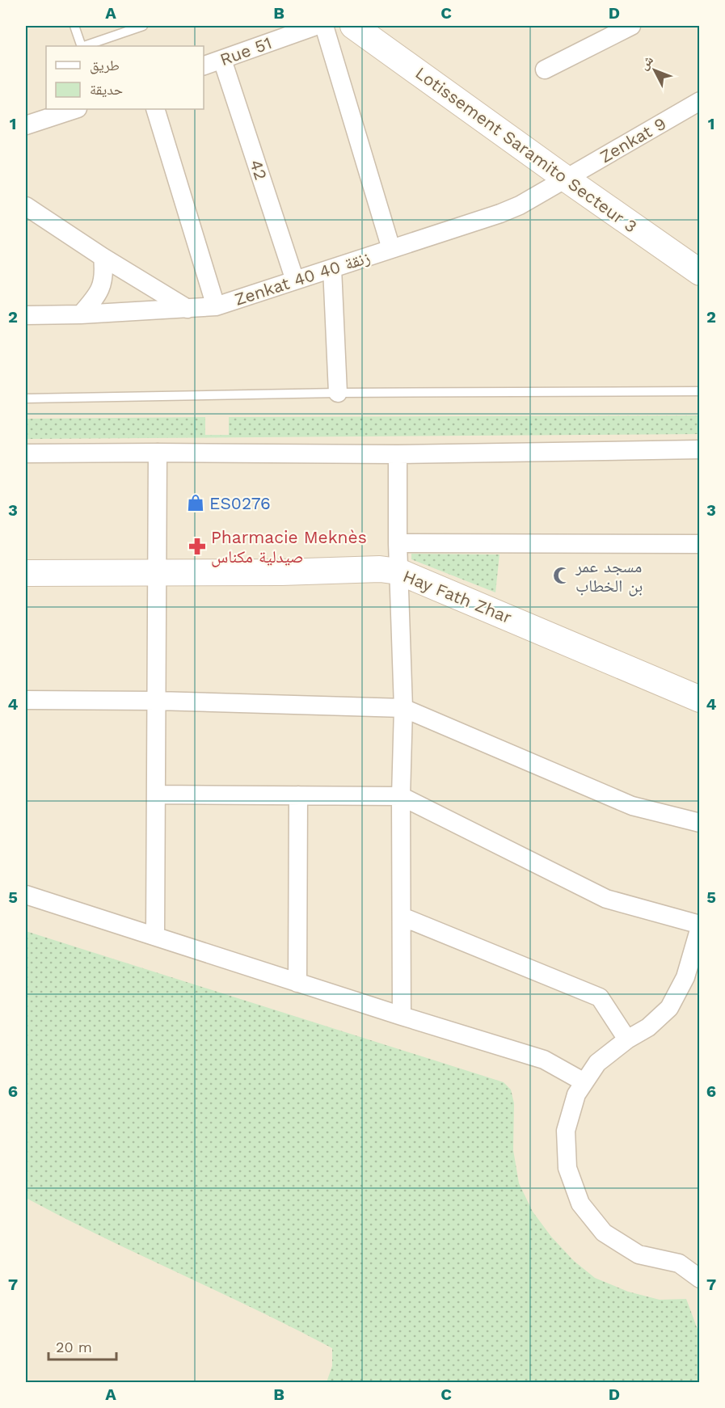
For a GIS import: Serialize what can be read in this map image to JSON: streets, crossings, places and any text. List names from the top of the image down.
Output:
{
  "streets": {
    "street": [
      "Rue 51",
      "Zenkat 9",
      "Lotissement Saramito Secteur 3",
      "42",
      "Zenkat 40 زنقة 40",
      "Hay Fath Zhar"
    ]
  },
  "crossings": [
    ["Rue 51", "42"],
    ["Zenkat 9", "Lotissement Saramito Secteur 3"],
    ["Zenkat 9", "Zenkat 40 زنقة 40"],
    ["Lotissement Saramito Secteur 3", "Zenkat 40 زنقة 40"],
    ["42", "Zenkat 40 زنقة 40"]
  ],
  "places": {
    "shop": ["ES0276"],
    "pharmacy": ["Pharmacie Meknès صيدلية مكناس"],
    "mosque": ["مسجد عمر بن الخطاب"]
  },
  "legend": ["طريق", "حديقة"],
  "scale_bar": "20 m",
  "north": "top left",
  "grid": {
    "columns": [
      "A",
      "B",
      "C",
      "D"
    ],
    "rows": [
      "1",
      "2",
      "3",
      "4",
      "5",
      "6",
      "7"
    ]
  }
}
